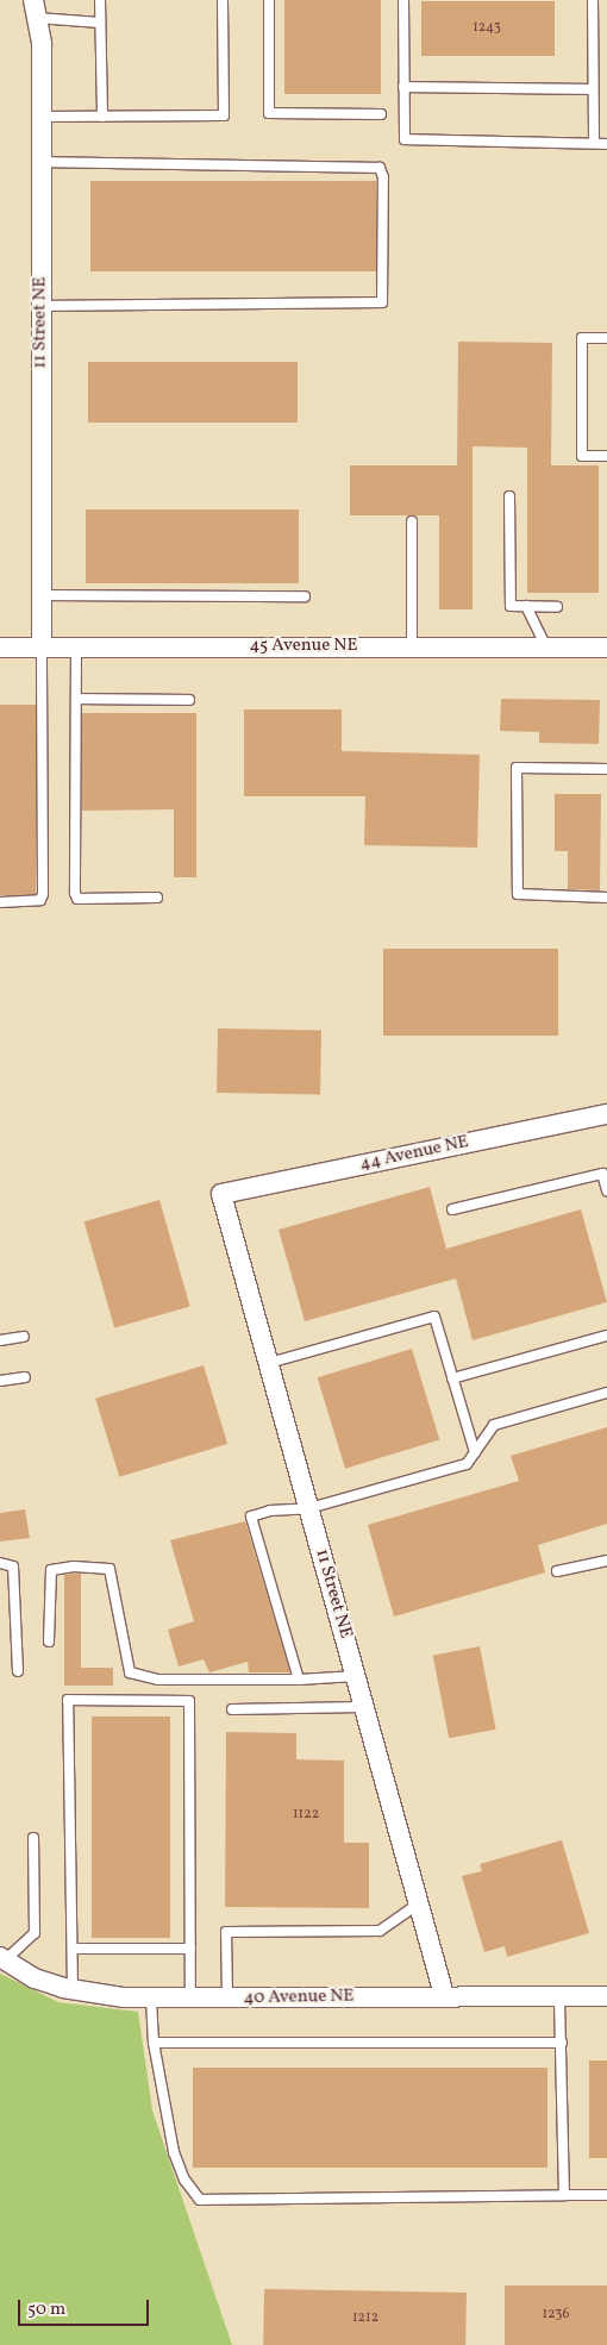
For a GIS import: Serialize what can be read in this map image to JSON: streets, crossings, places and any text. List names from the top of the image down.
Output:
{
  "streets": {
    "street": [
      "11 Street NE",
      "45 Avenue NE",
      "44 Avenue NE",
      "40 Avenue NE"
    ]
  },
  "crossings": [
    ["11 Street NE", "45 Avenue NE"],
    ["11 Street NE", "44 Avenue NE"],
    ["11 Street NE", "40 Avenue NE"]
  ],
  "house_numbers": [
    "1243",
    "1122",
    "1236",
    "1212"
  ],
  "scale_bar": "50 m"
}
